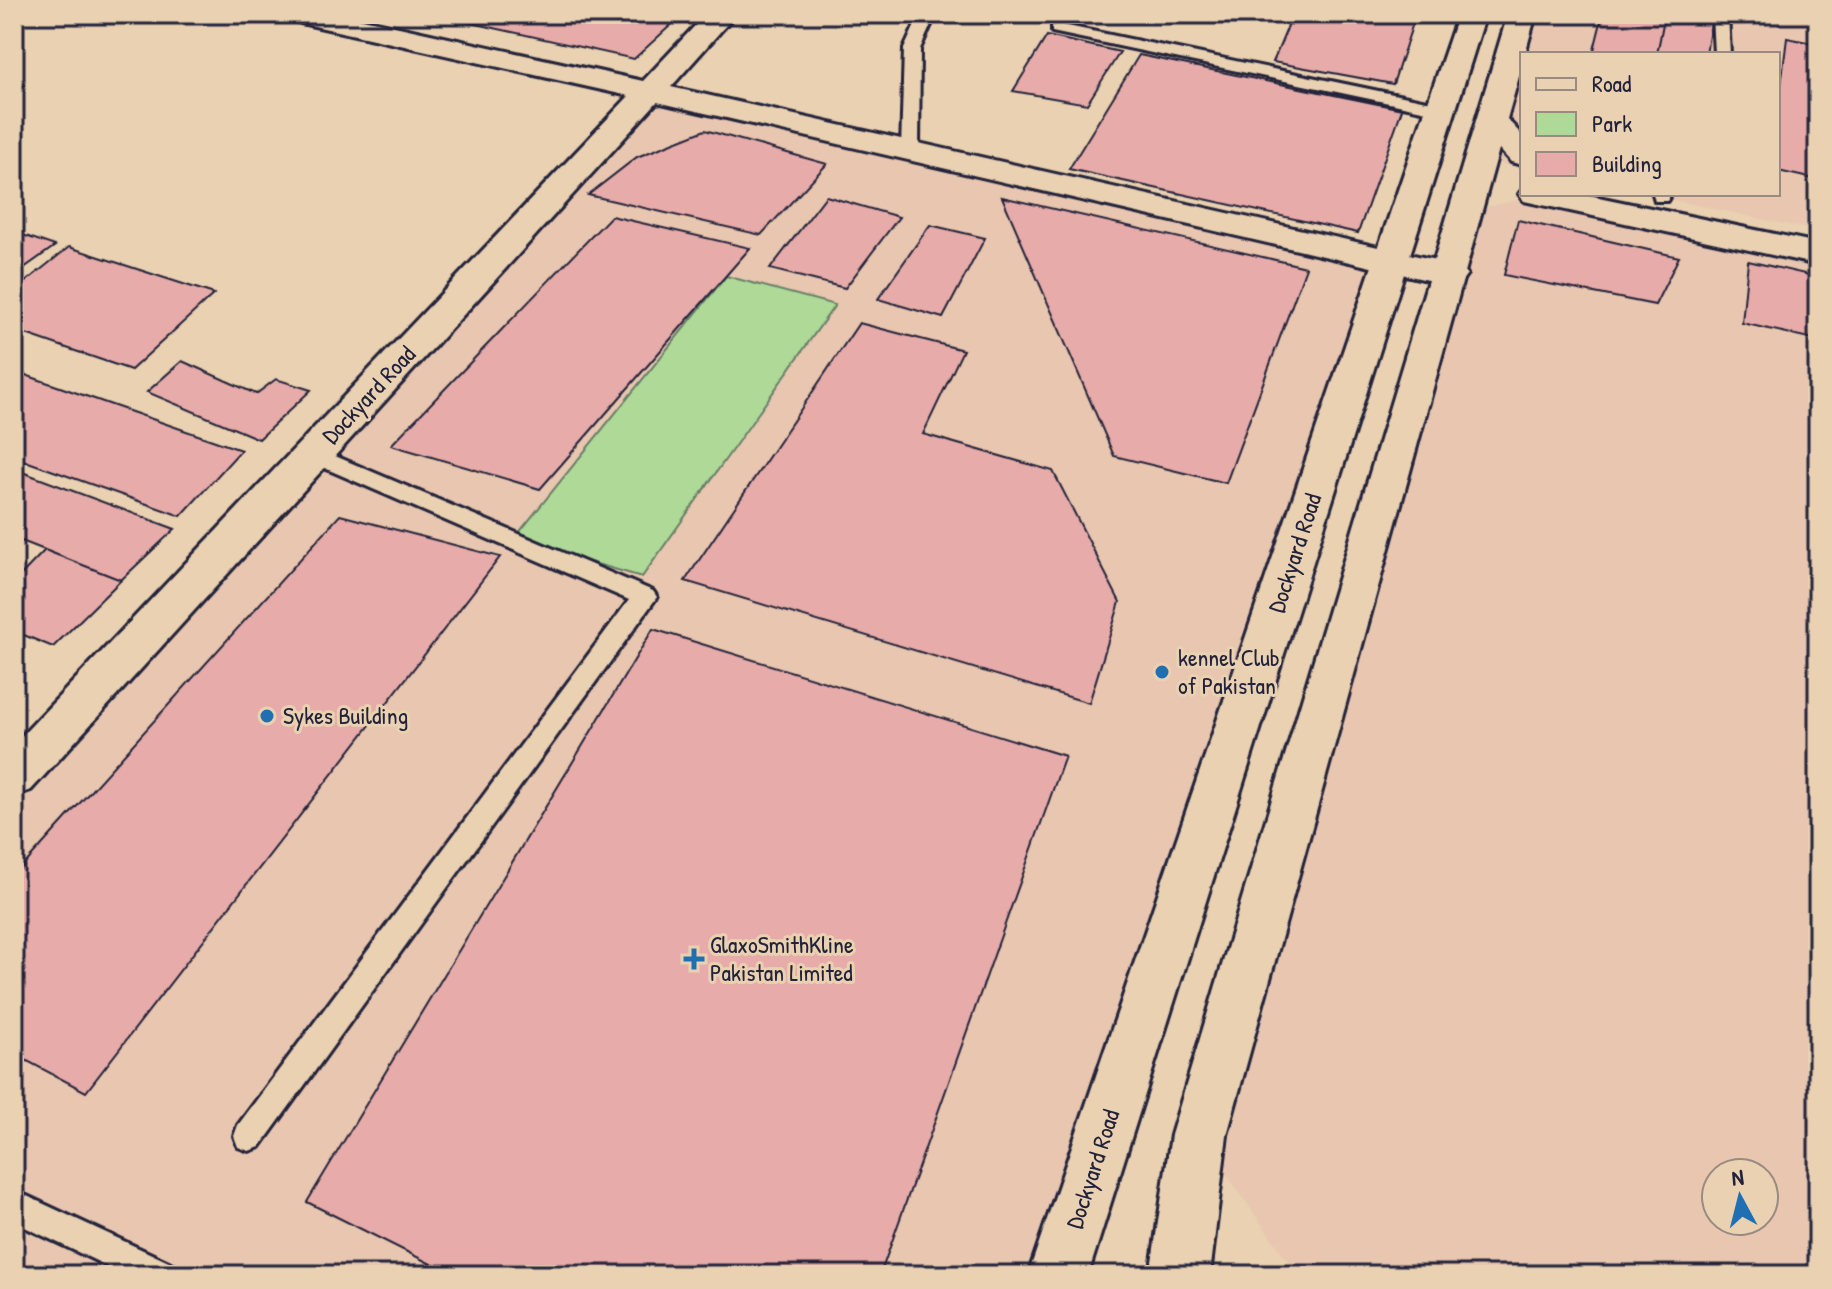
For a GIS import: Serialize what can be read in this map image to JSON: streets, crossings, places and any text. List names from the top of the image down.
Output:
{
  "streets": {
    "street": ["Dockyard Road"]
  },
  "places": {
    "other": ["kennel Club of Pakistan", "Sykes Building"],
    "health": ["GlaxoSmithKline Pakistan Limited"]
  },
  "legend": ["Road", "Park", "Building"],
  "north": "top"
}
